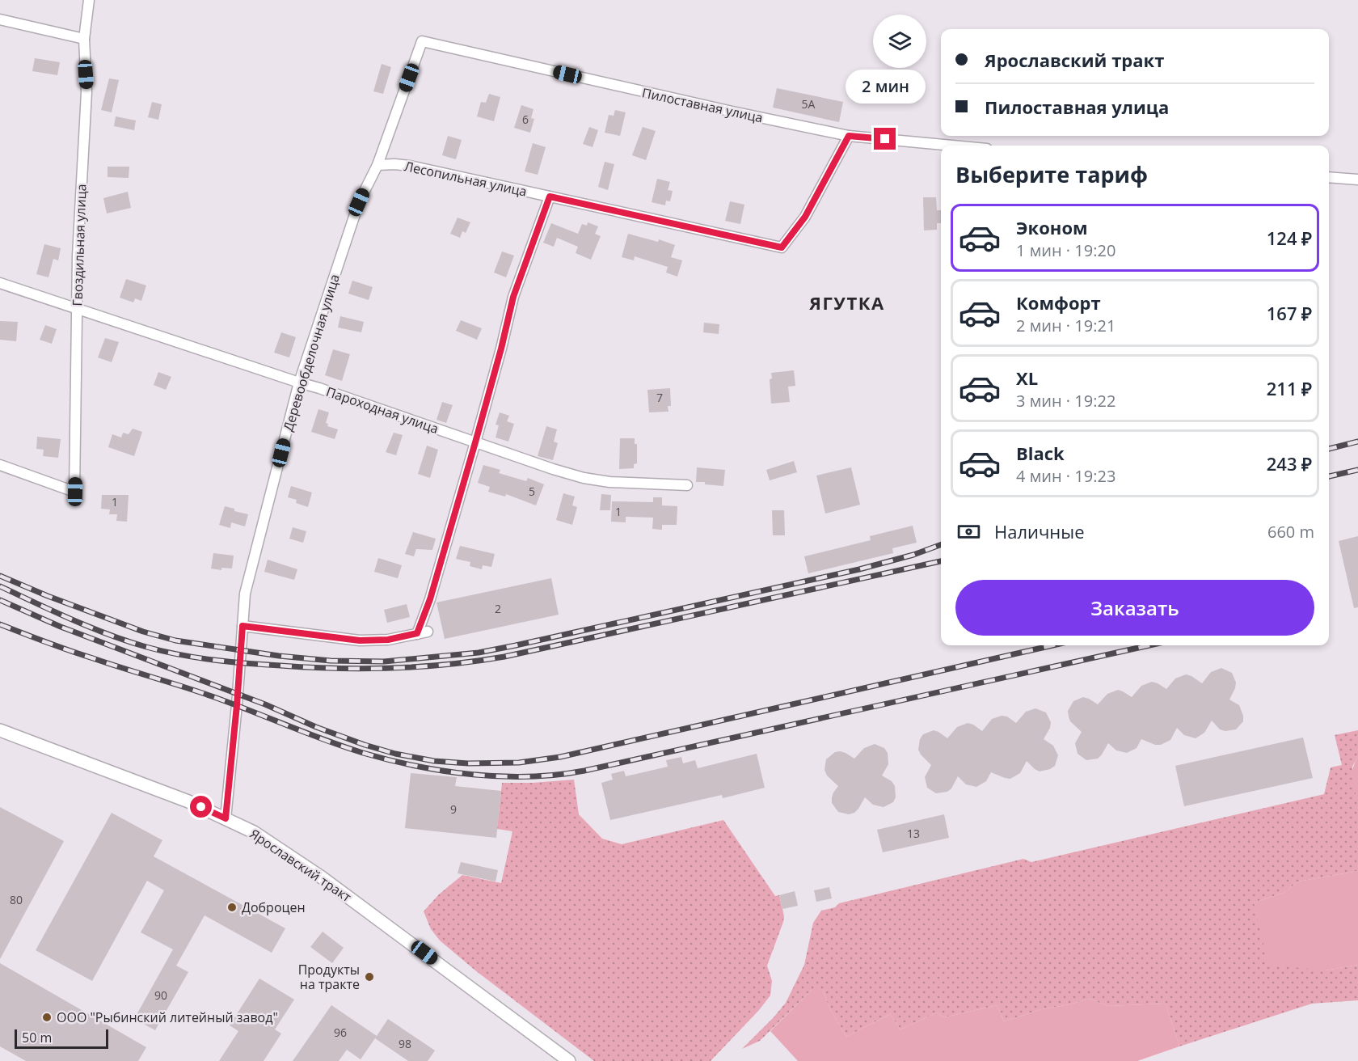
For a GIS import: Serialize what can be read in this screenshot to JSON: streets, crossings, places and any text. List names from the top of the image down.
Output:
{
  "streets": {
    "street": [
      "Пилоставная улица",
      "Лесопильная улица",
      "Гвоздильная улица",
      "Деревообделочная улица",
      "Пароходная улица",
      "Ярославский тракт"
    ]
  },
  "crossings": [
    ["Пилоставная улица", "Лесопильная улица"],
    ["Пилоставная улица", "Деревообделочная улица"],
    ["Лесопильная улица", "Деревообделочная улица"],
    ["Гвоздильная улица", "Пароходная улица"],
    ["Деревообделочная улица", "Пароходная улица"],
    ["Деревообделочная улица", "Ярославский тракт"]
  ],
  "districts": ["ЯГУТКА"],
  "places": ["Доброцен", "Продукты на тракте", "ООО \"Рыбинский литейный завод\""],
  "house_numbers": [
    "5А",
    "6",
    "7",
    "5",
    "1",
    "1",
    "2",
    "9",
    "13",
    "80",
    "90",
    "96",
    "98"
  ],
  "scale_bar": "50 m",
  "page": {
    "banner": ["Ярославский тракт", "Пилоставная улица"],
    "bubble": "2 мин",
    "heading": "Выберите тариф",
    "list": [
      {
        "name": "Эконом",
        "note": "1 мин · 19:20",
        "value": "124 ₽"
      },
      {
        "name": "Комфорт",
        "note": "2 мин · 19:21",
        "value": "167 ₽"
      },
      {
        "name": "XL",
        "note": "3 мин · 19:22",
        "value": "211 ₽"
      },
      {
        "name": "Black",
        "note": "4 мин · 19:23",
        "value": "243 ₽"
      }
    ],
    "pay": ["Наличные", "660 m"],
    "buttons": "Заказать",
    "scale": "50 m"
  }
}
